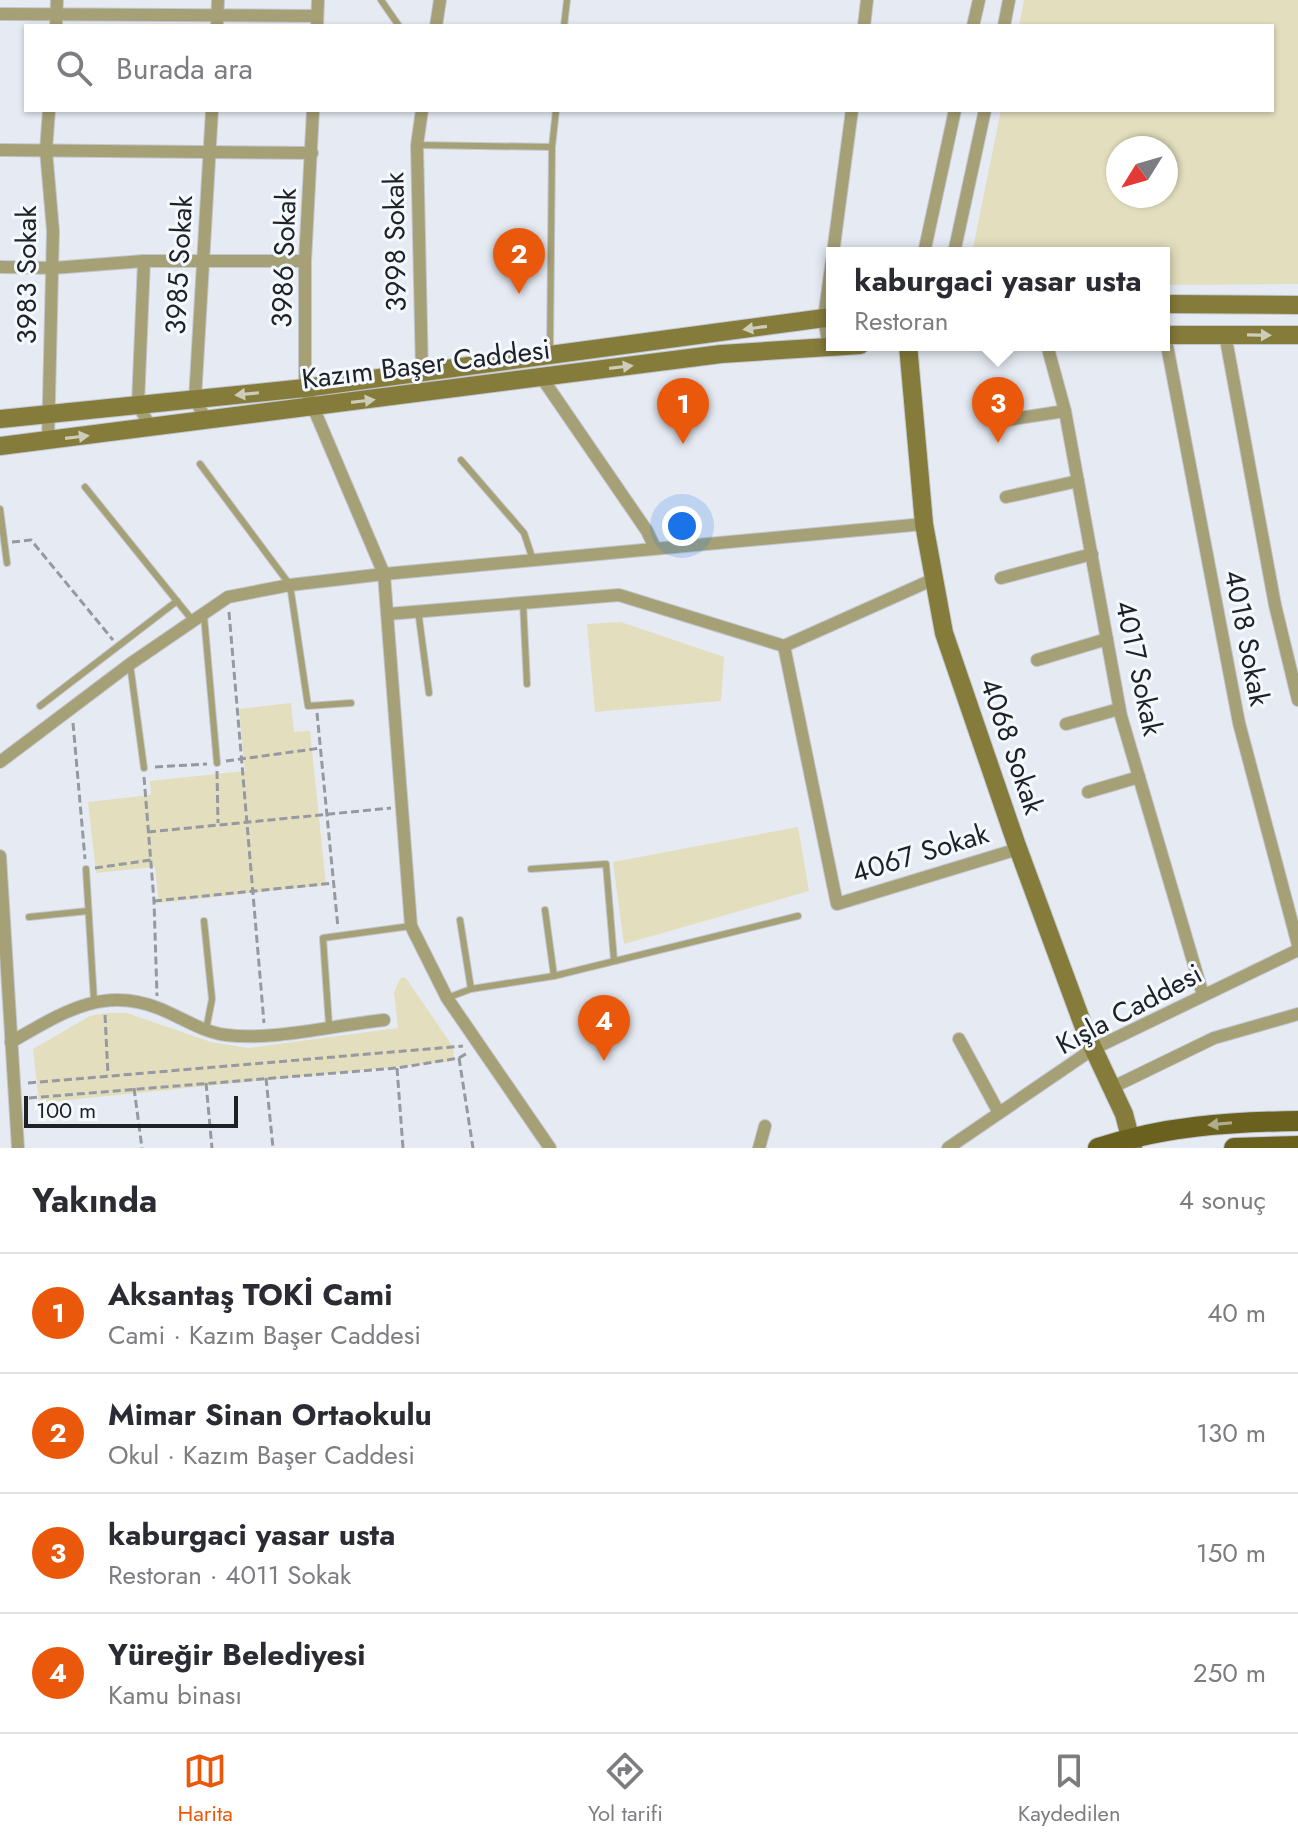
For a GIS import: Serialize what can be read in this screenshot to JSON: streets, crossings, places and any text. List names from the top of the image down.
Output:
{
  "streets": {
    "main road": ["Kazım Başer Caddesi", "4068 Sokak"],
    "street": [
      "3998 Sokak",
      "3986 Sokak",
      "3985 Sokak",
      "3983 Sokak",
      "4018 Sokak",
      "4017 Sokak",
      "4067 Sokak",
      "Kışla Caddesi"
    ]
  },
  "crossings": [
    ["3998 Sokak", "Kazım Başer Caddesi"],
    ["3986 Sokak", "Kazım Başer Caddesi"],
    ["3985 Sokak", "Kazım Başer Caddesi"],
    ["3983 Sokak", "Kazım Başer Caddesi"],
    ["4018 Sokak", "Kışla Caddesi"],
    ["4017 Sokak", "Kışla Caddesi"],
    ["4068 Sokak", "4067 Sokak"],
    ["4068 Sokak", "Kışla Caddesi"]
  ],
  "scale_bar": "100 m",
  "north": "bottom left",
  "page": {
    "search": "Burada ara",
    "pins": [
      "2",
      "3",
      "1",
      "4"
    ],
    "popup": ["kaburgaci yasar usta", "Restoran"],
    "scale": "100 m",
    "heading": ["Yakında", "4 sonuç"],
    "list": [
      {
        "mark": "1",
        "name": "Aksantaş TOKİ Cami",
        "note": "Cami · Kazım Başer Caddesi",
        "value": "40 m"
      },
      {
        "mark": "2",
        "name": "Mimar Sinan Ortaokulu",
        "note": "Okul · Kazım Başer Caddesi",
        "value": "130 m"
      },
      {
        "mark": "3",
        "name": "kaburgaci yasar usta",
        "note": "Restoran · 4011 Sokak",
        "value": "150 m"
      },
      {
        "mark": "4",
        "name": "Yüreğir Belediyesi",
        "note": "Kamu binası",
        "value": "250 m"
      }
    ],
    "nav": ["Harita", "Yol tarifi", "Kaydedilen"]
  }
}
